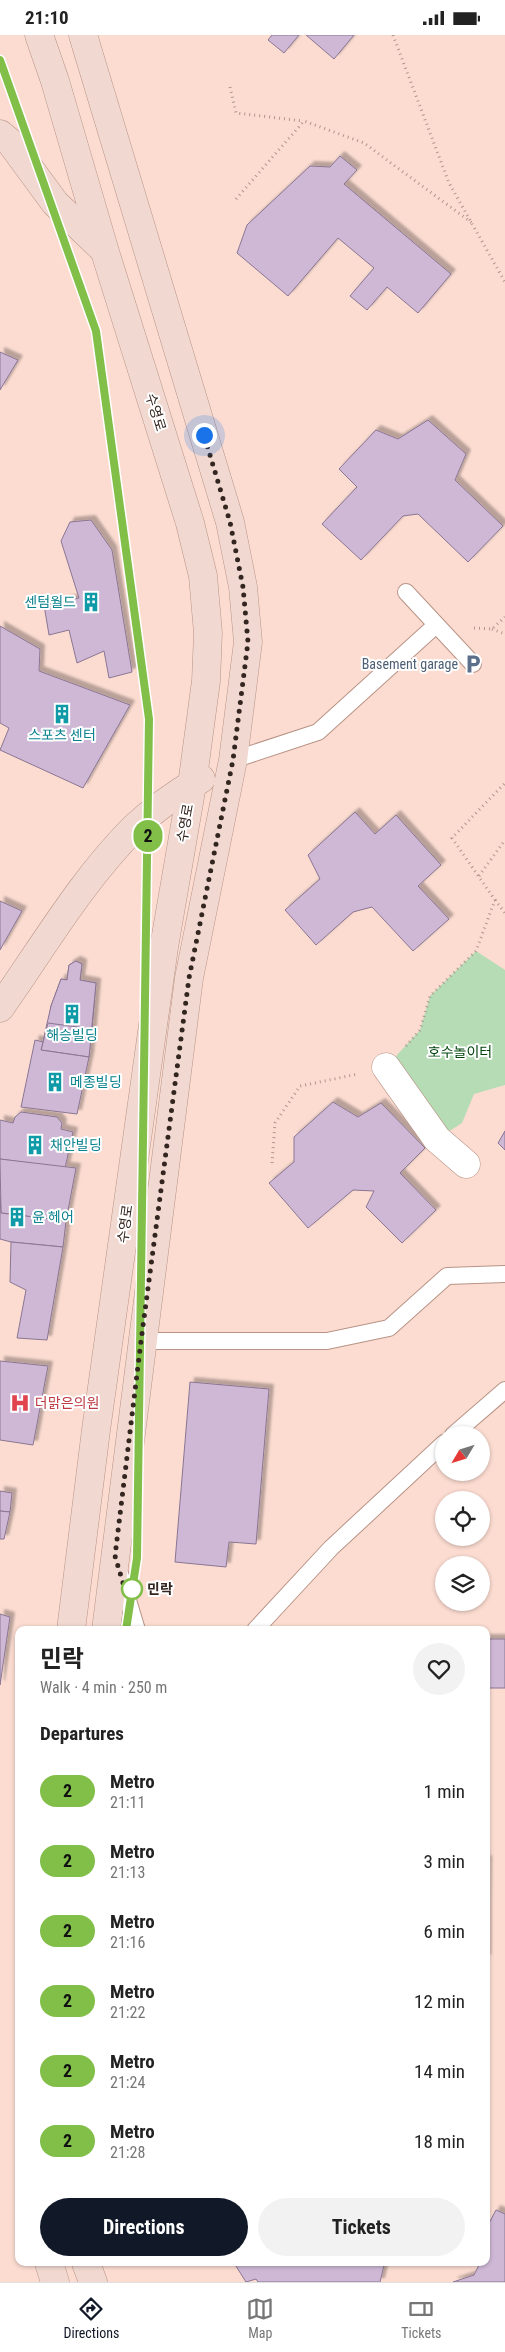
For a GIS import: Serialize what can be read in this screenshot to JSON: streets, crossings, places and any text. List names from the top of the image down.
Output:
{
  "streets": {
    "main road": ["수영로"]
  },
  "parks": ["호수놀이터"],
  "places": {
    "building": [
      "센텀월드",
      "스포츠 센터",
      "해승빌딩",
      "메종빌딩",
      "채안빌딩",
      "윤 헤어"
    ],
    "parking": ["Basement garage"],
    "hospital": ["더맑은의원"],
    "other": ["민락"]
  },
  "lines": ["metro line 2"],
  "north": "bottom left",
  "page": {
    "status": "21:10",
    "on_map": "2",
    "heading": [
      ["민락", "Walk · 4 min · 250 m"],
      "Departures"
    ],
    "list": [
      {
        "mark": "2",
        "name": "Metro",
        "note": "21:11",
        "value": "1 min"
      },
      {
        "mark": "2",
        "name": "Metro",
        "note": "21:13",
        "value": "3 min"
      },
      {
        "mark": "2",
        "name": "Metro",
        "note": "21:16",
        "value": "6 min"
      },
      {
        "mark": "2",
        "name": "Metro",
        "note": "21:22",
        "value": "12 min"
      },
      {
        "mark": "2",
        "name": "Metro",
        "note": "21:24",
        "value": "14 min"
      },
      {
        "mark": "2",
        "name": "Metro",
        "note": "21:28",
        "value": "18 min"
      }
    ],
    "buttons": ["Directions", "Tickets"],
    "tabs": ["Directions", "Map", "Tickets"]
  }
}
